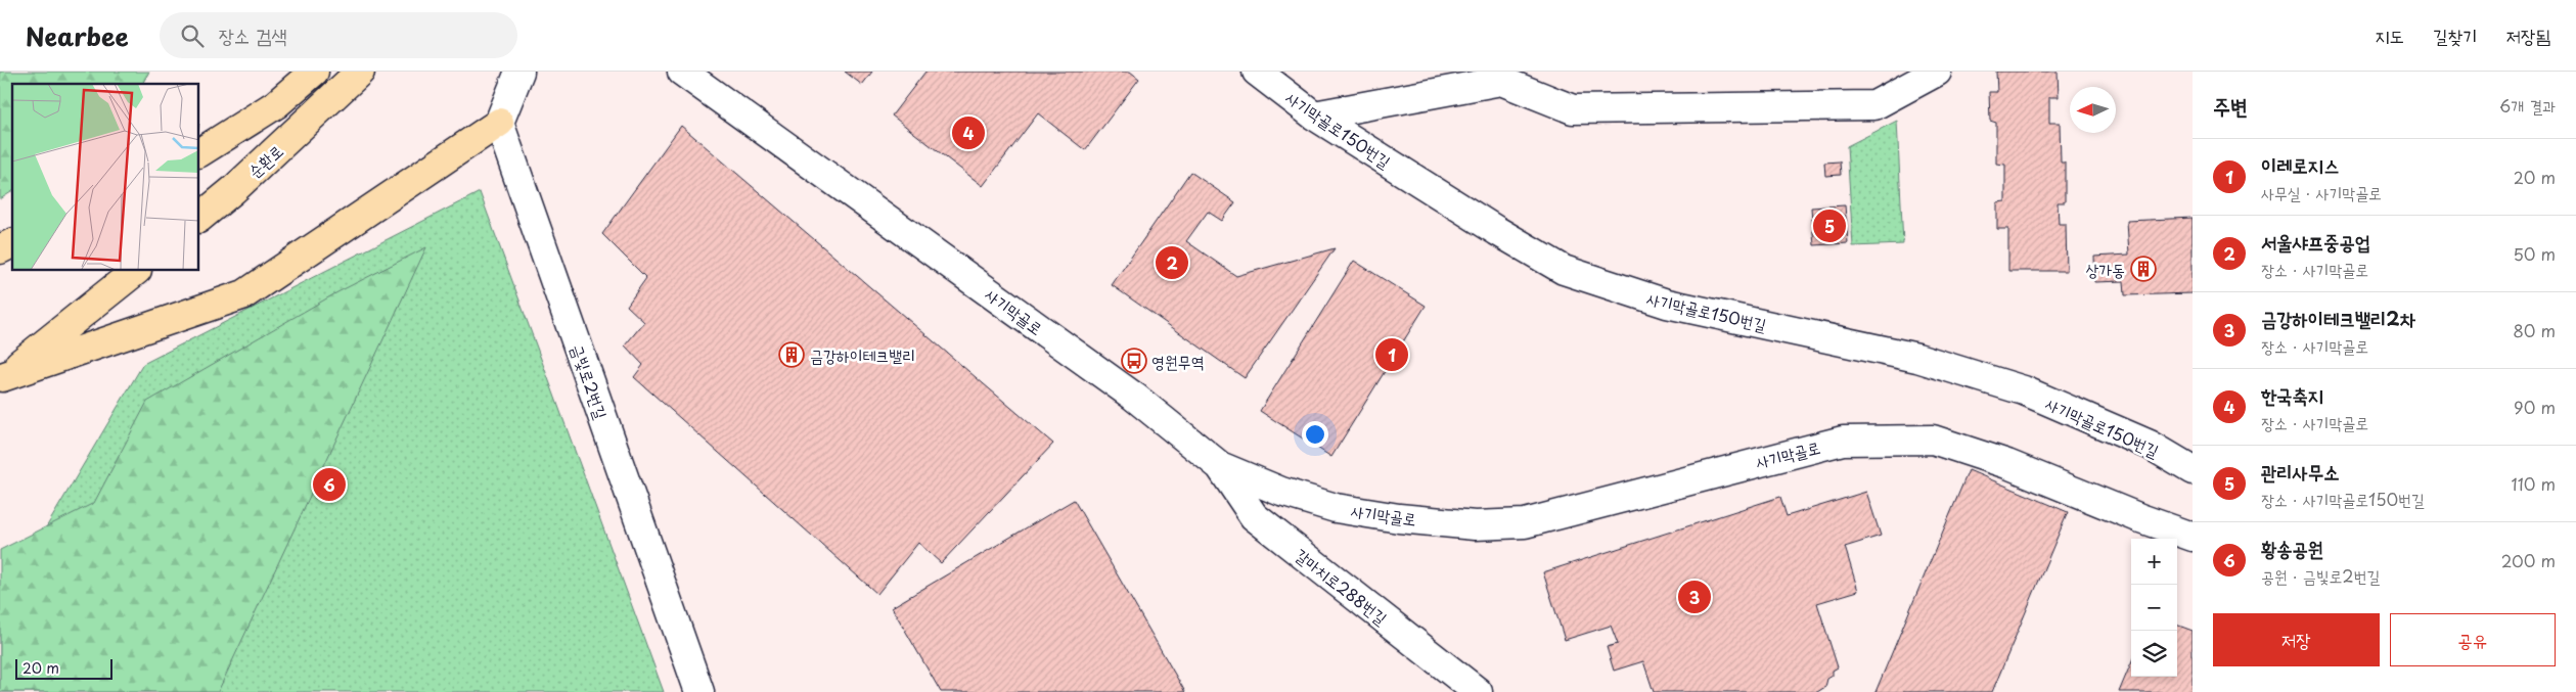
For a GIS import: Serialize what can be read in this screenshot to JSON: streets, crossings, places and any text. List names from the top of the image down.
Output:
{
  "streets": {
    "main road": ["순환로"],
    "street": [
      "사기막골로150번길",
      "사기막골로",
      "금빛로2번길",
      "갈마치로288번길"
    ]
  },
  "crossings": [
    ["사기막골로", "갈마치로288번길"]
  ],
  "places": {
    "building": ["상가동", "금강하이테크밸리"],
    "bus stop": ["영원무역"]
  },
  "scale_bar": "20 m",
  "north": "left",
  "page": {
    "header": "Nearbee",
    "search": "장소 검색",
    "nav": ["지도", "길찾기", "저장됨"],
    "heading": ["주변", "6개 결과"],
    "pins": [
      "4",
      "5",
      "2",
      "1",
      "6",
      "3"
    ],
    "list": [
      {
        "mark": "1",
        "name": "이레로지스",
        "note": "사무실 · 사기막골로",
        "value": "20 m"
      },
      {
        "mark": "2",
        "name": "서울샤프중공업",
        "note": "장소 · 사기막골로",
        "value": "50 m"
      },
      {
        "mark": "3",
        "name": "금강하이테크밸리2차",
        "note": "장소 · 사기막골로",
        "value": "80 m"
      },
      {
        "mark": "4",
        "name": "한국축지",
        "note": "장소 · 사기막골로",
        "value": "90 m"
      },
      {
        "mark": "5",
        "name": "관리사무소",
        "note": "장소 · 사기막골로150번길",
        "value": "110 m"
      },
      {
        "mark": "6",
        "name": "황송공원",
        "note": "공원 · 금빛로2번길",
        "value": "200 m"
      }
    ],
    "map_buttons": ["+", "−"],
    "buttons": ["저장", "공유"],
    "scale": "20 m"
  }
}
